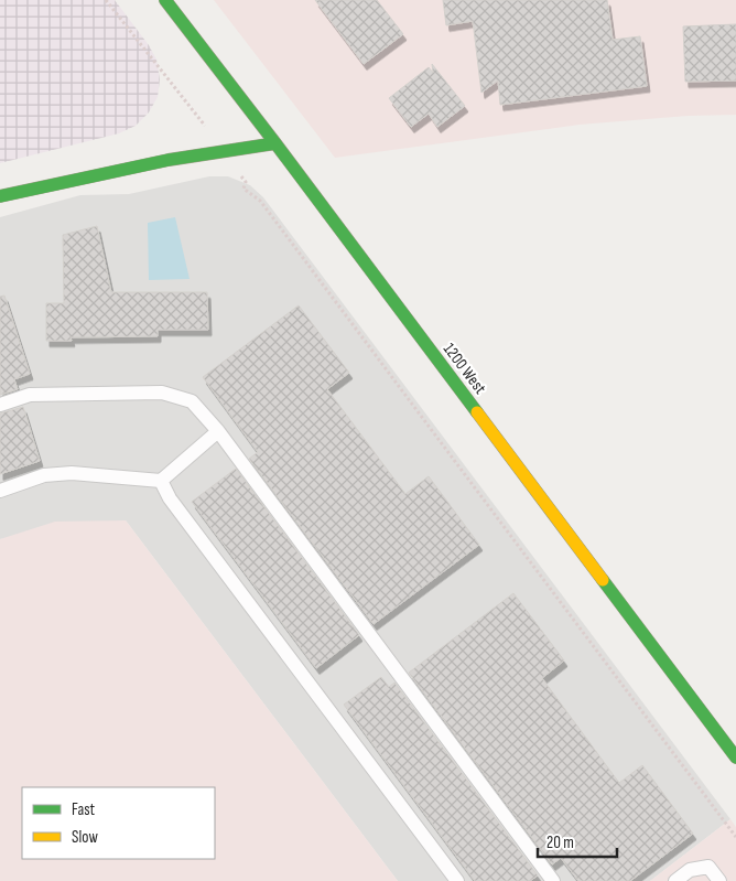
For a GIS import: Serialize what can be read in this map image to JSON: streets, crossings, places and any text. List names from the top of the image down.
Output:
{
  "streets": {
    "main road": ["1200 West"]
  },
  "legend": ["Fast", "Slow"],
  "scale_bar": "20 m"
}
